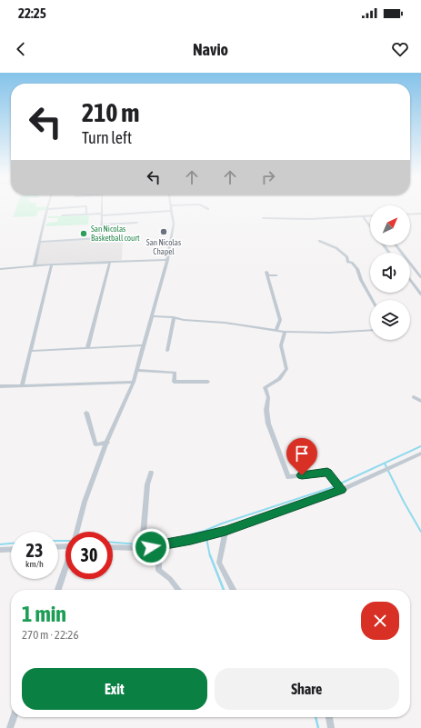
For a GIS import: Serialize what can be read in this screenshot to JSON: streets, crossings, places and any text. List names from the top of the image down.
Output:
{
  "places": ["San Nicolas Chapel", "San Nicolas Basketball court"],
  "north": "top right",
  "page": {
    "status": "22:25",
    "header": "Navio",
    "turn": ["210 m", "Turn left"],
    "speed": "23 km/h",
    "limit": "30",
    "heading": ["1 min", "270 m · 22:26"],
    "buttons": ["Exit", "Share"]
  }
}
